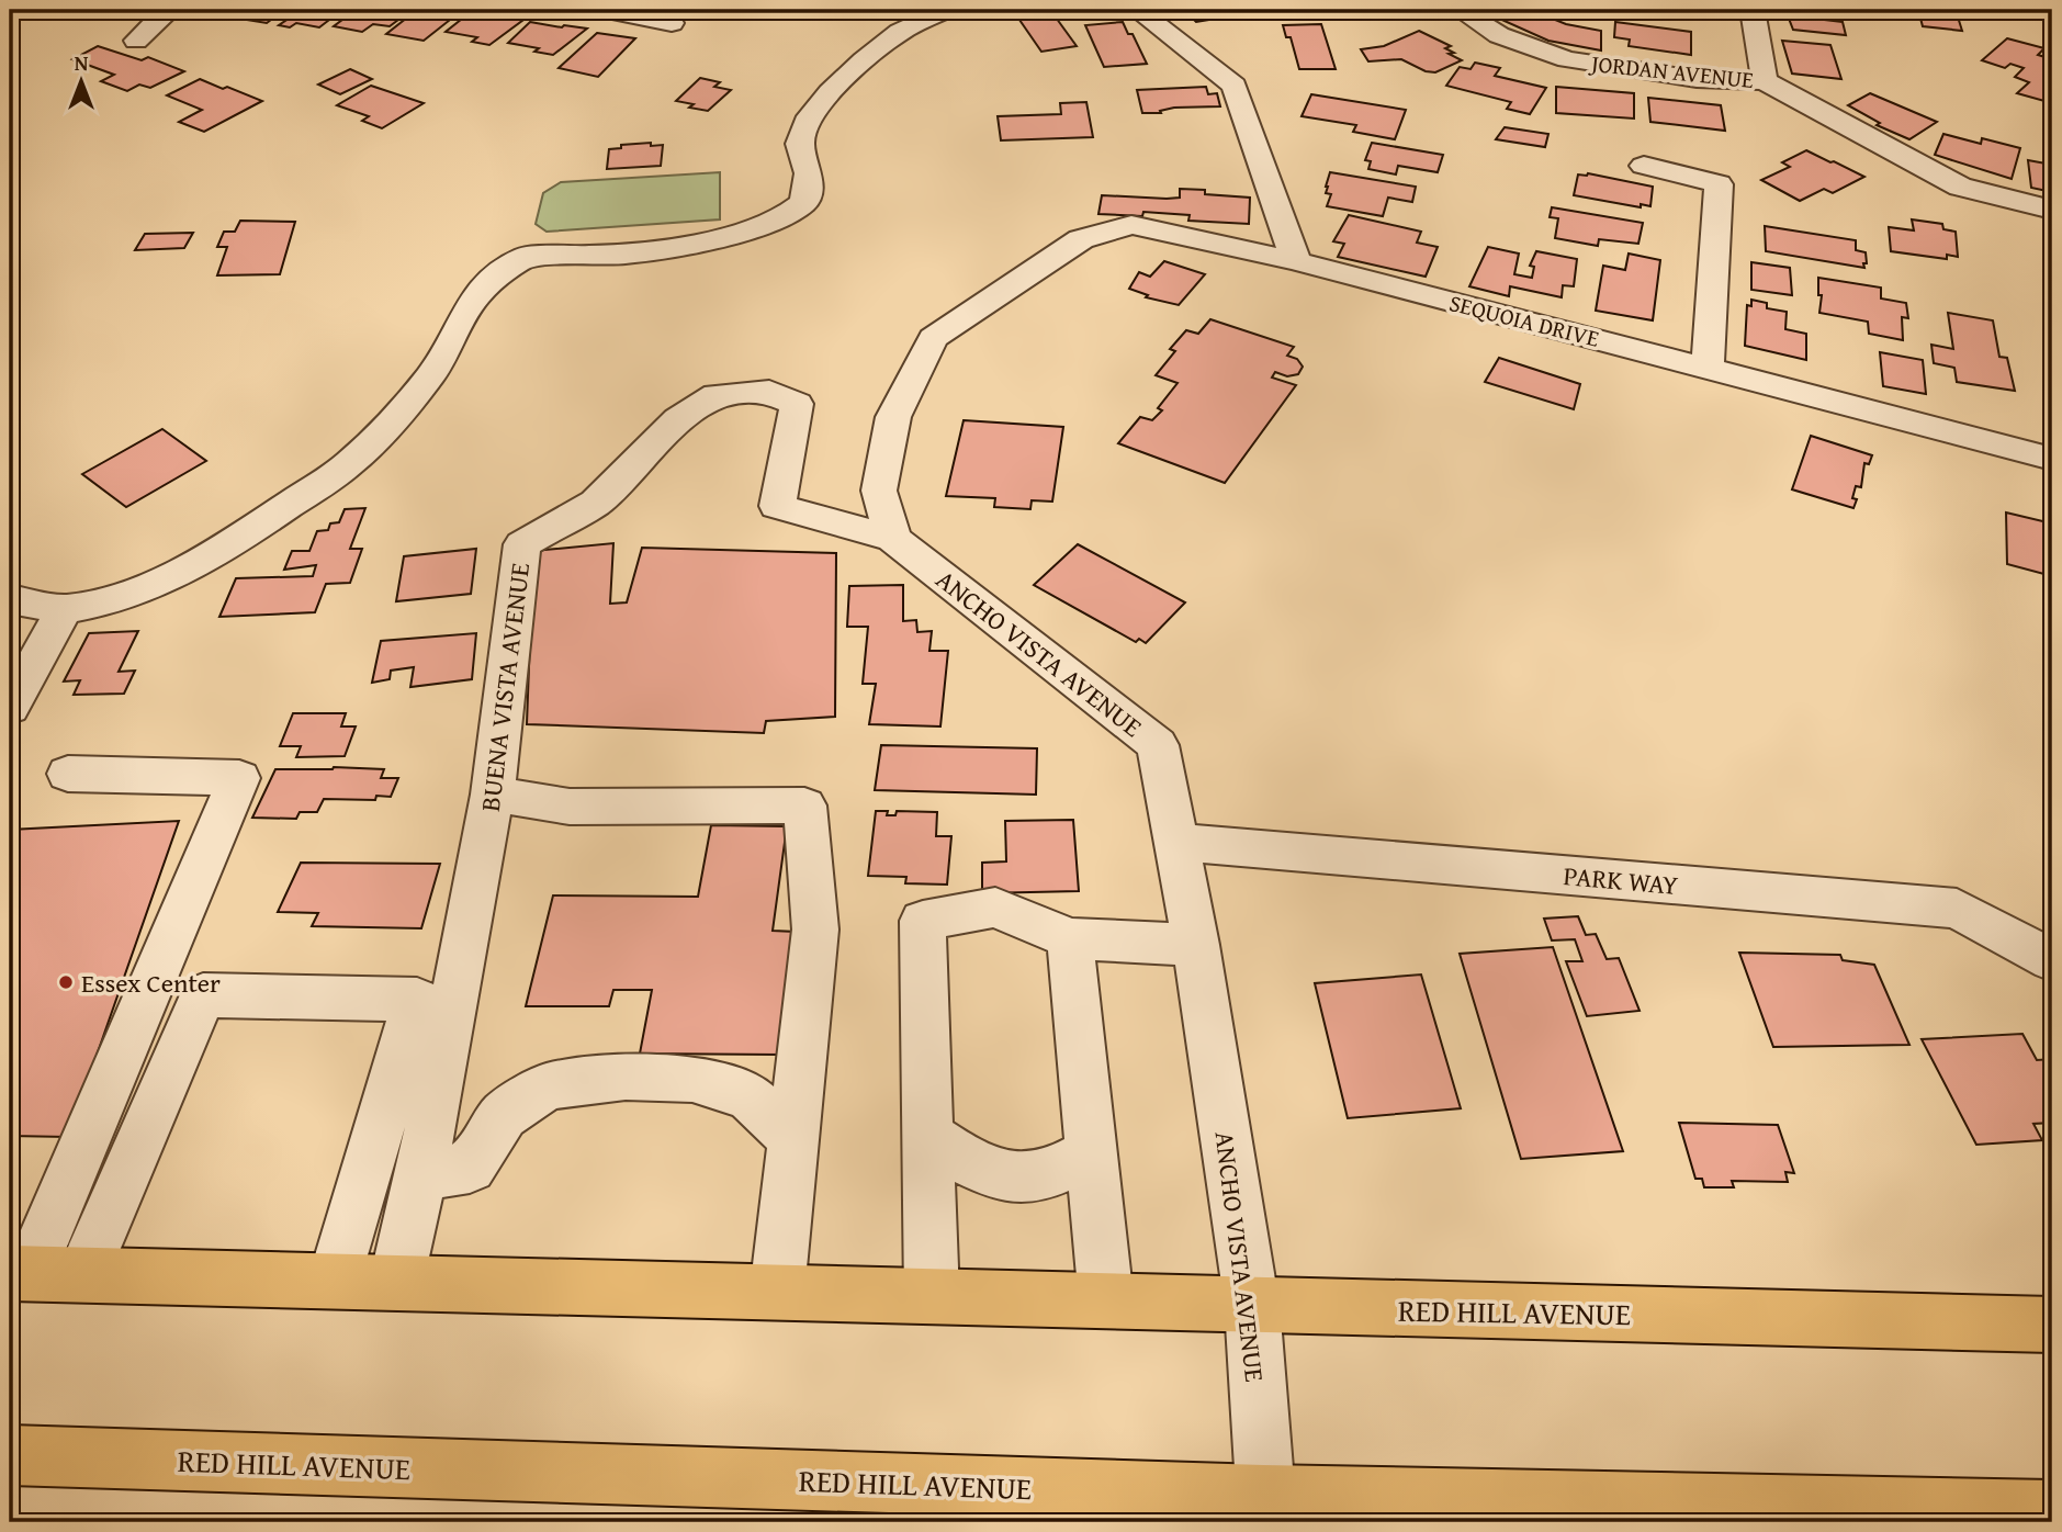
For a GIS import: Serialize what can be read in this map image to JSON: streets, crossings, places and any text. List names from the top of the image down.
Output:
{
  "streets": {
    "main road": ["RED HILL AVENUE"],
    "street": [
      "JORDAN AVENUE",
      "SEQUOIA DRIVE",
      "ANCHO VISTA AVENUE",
      "BUENA VISTA AVENUE",
      "PARK WAY"
    ]
  },
  "crossings": [
    ["ANCHO VISTA AVENUE", "BUENA VISTA AVENUE"],
    ["ANCHO VISTA AVENUE", "PARK WAY"],
    ["ANCHO VISTA AVENUE", "RED HILL AVENUE"],
    ["BUENA VISTA AVENUE", "RED HILL AVENUE"]
  ],
  "places": ["Essex Center"],
  "north": "top"
}
